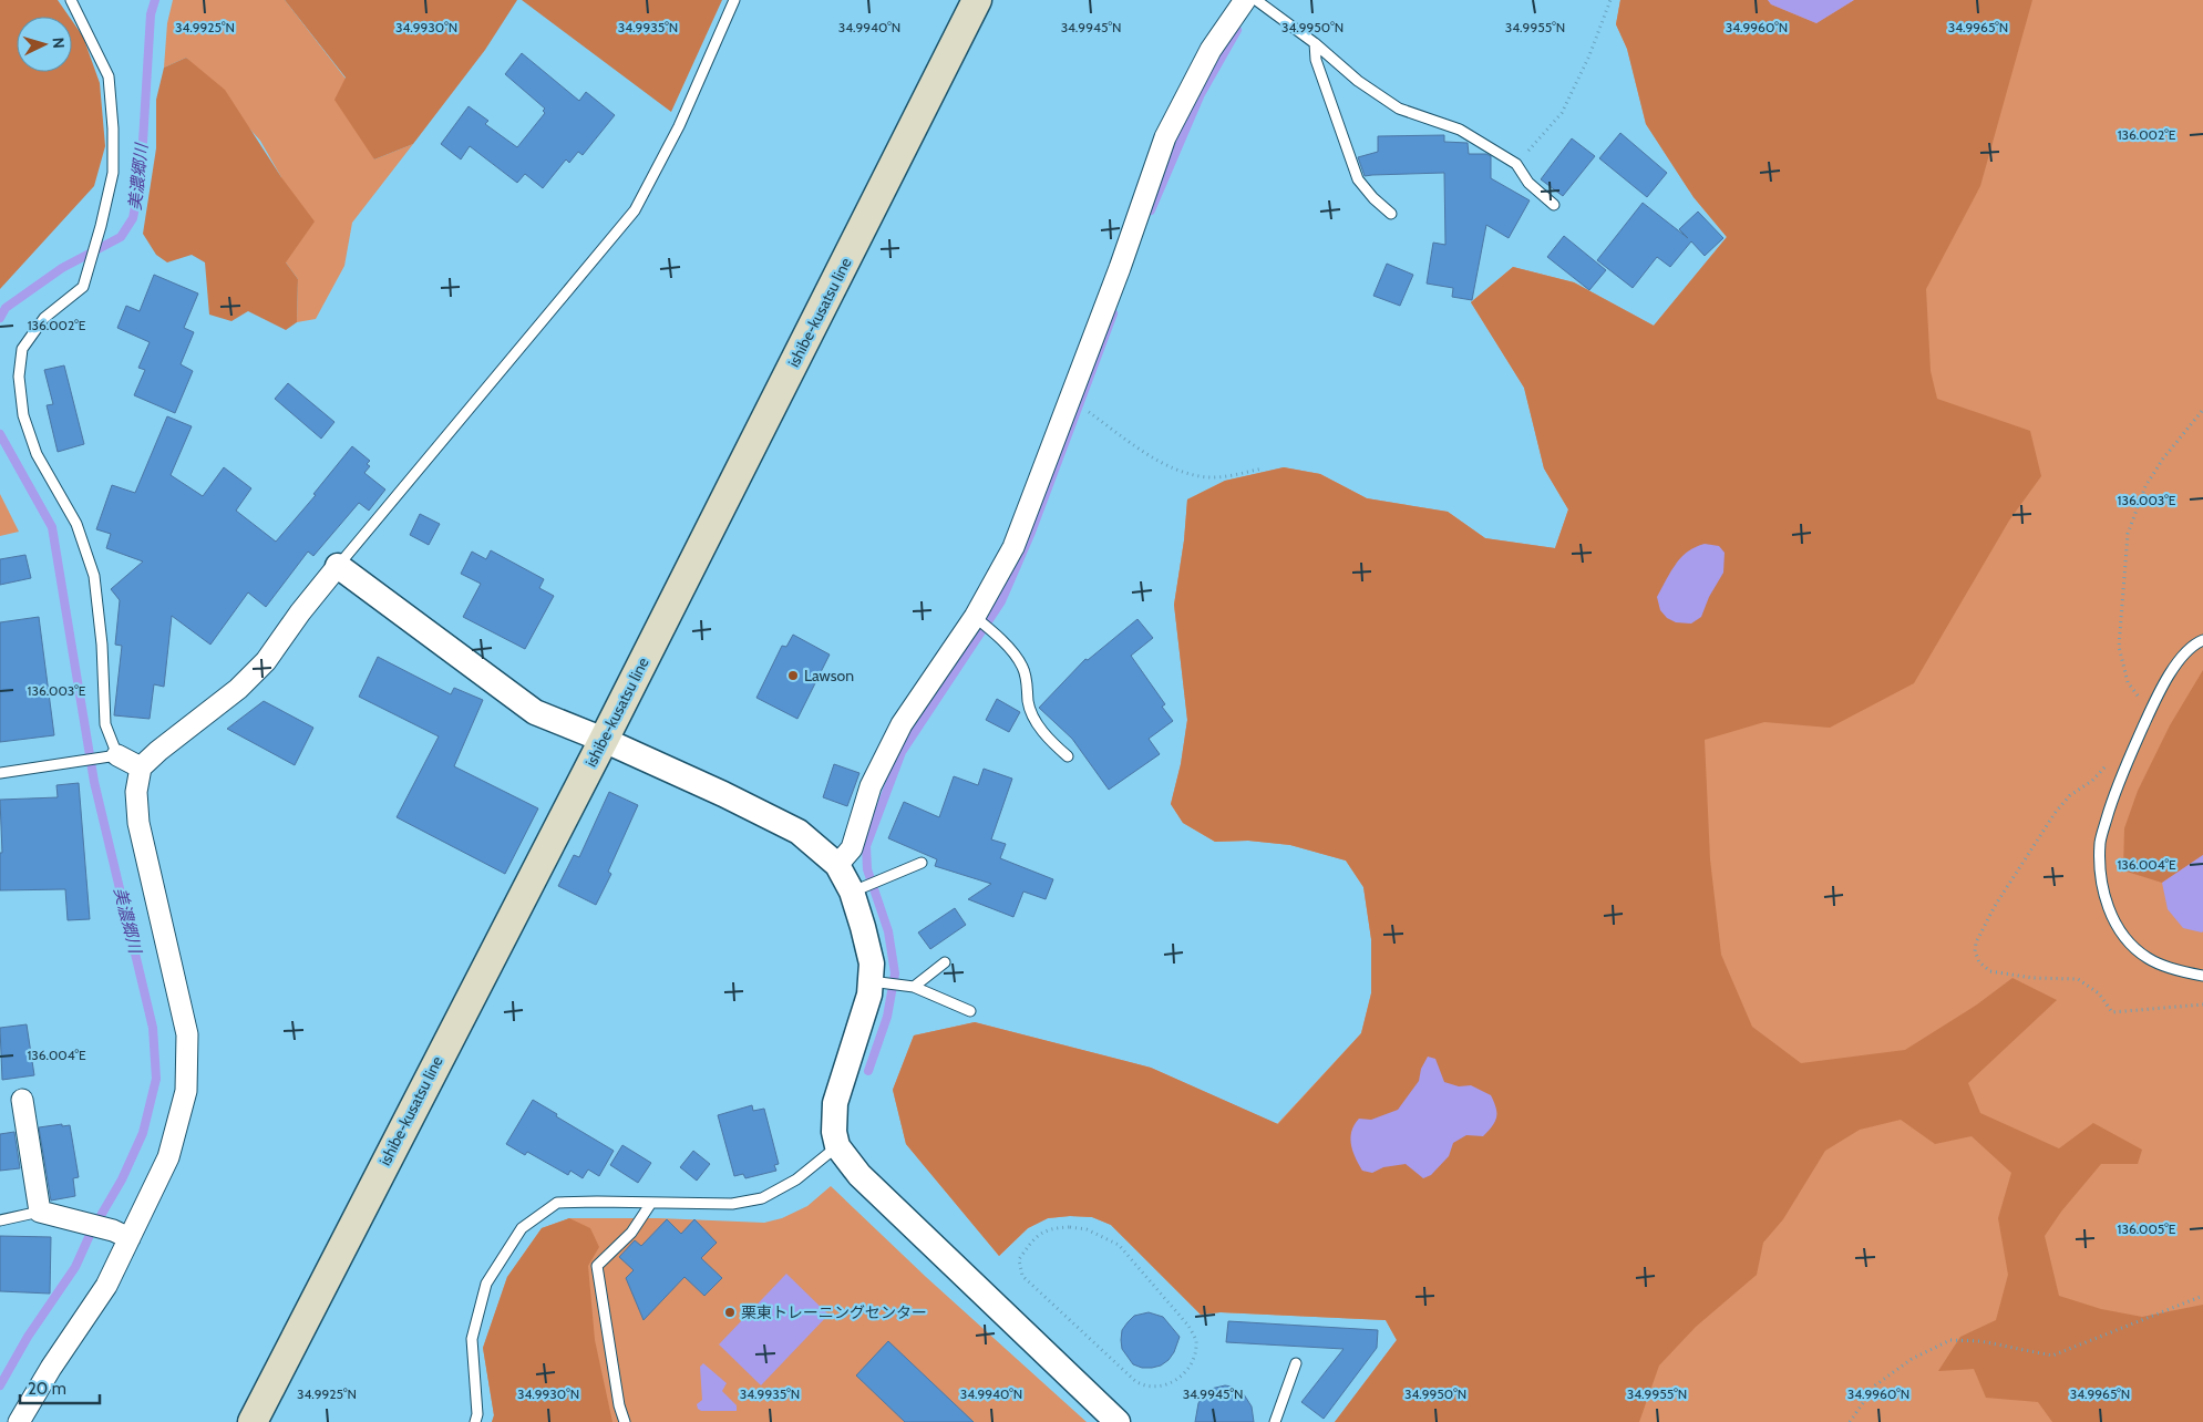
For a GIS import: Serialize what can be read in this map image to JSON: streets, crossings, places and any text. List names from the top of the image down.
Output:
{
  "streets": {
    "main road": ["ishibe-kusatsu line"]
  },
  "water": ["美濃郷川"],
  "places": ["Lawson", "栗東トレーニングセンター"],
  "scale_bar": "20 m",
  "north": "right",
  "coordinates": [
    "34.9925°N",
    "34.9930°N",
    "34.9935°N",
    "34.9940°N",
    "34.9945°N",
    "34.9950°N",
    "34.9955°N",
    "34.9960°N",
    "34.9965°N",
    "136.002°E",
    "136.003°E",
    "136.004°E",
    "136.005°E"
  ]
}
